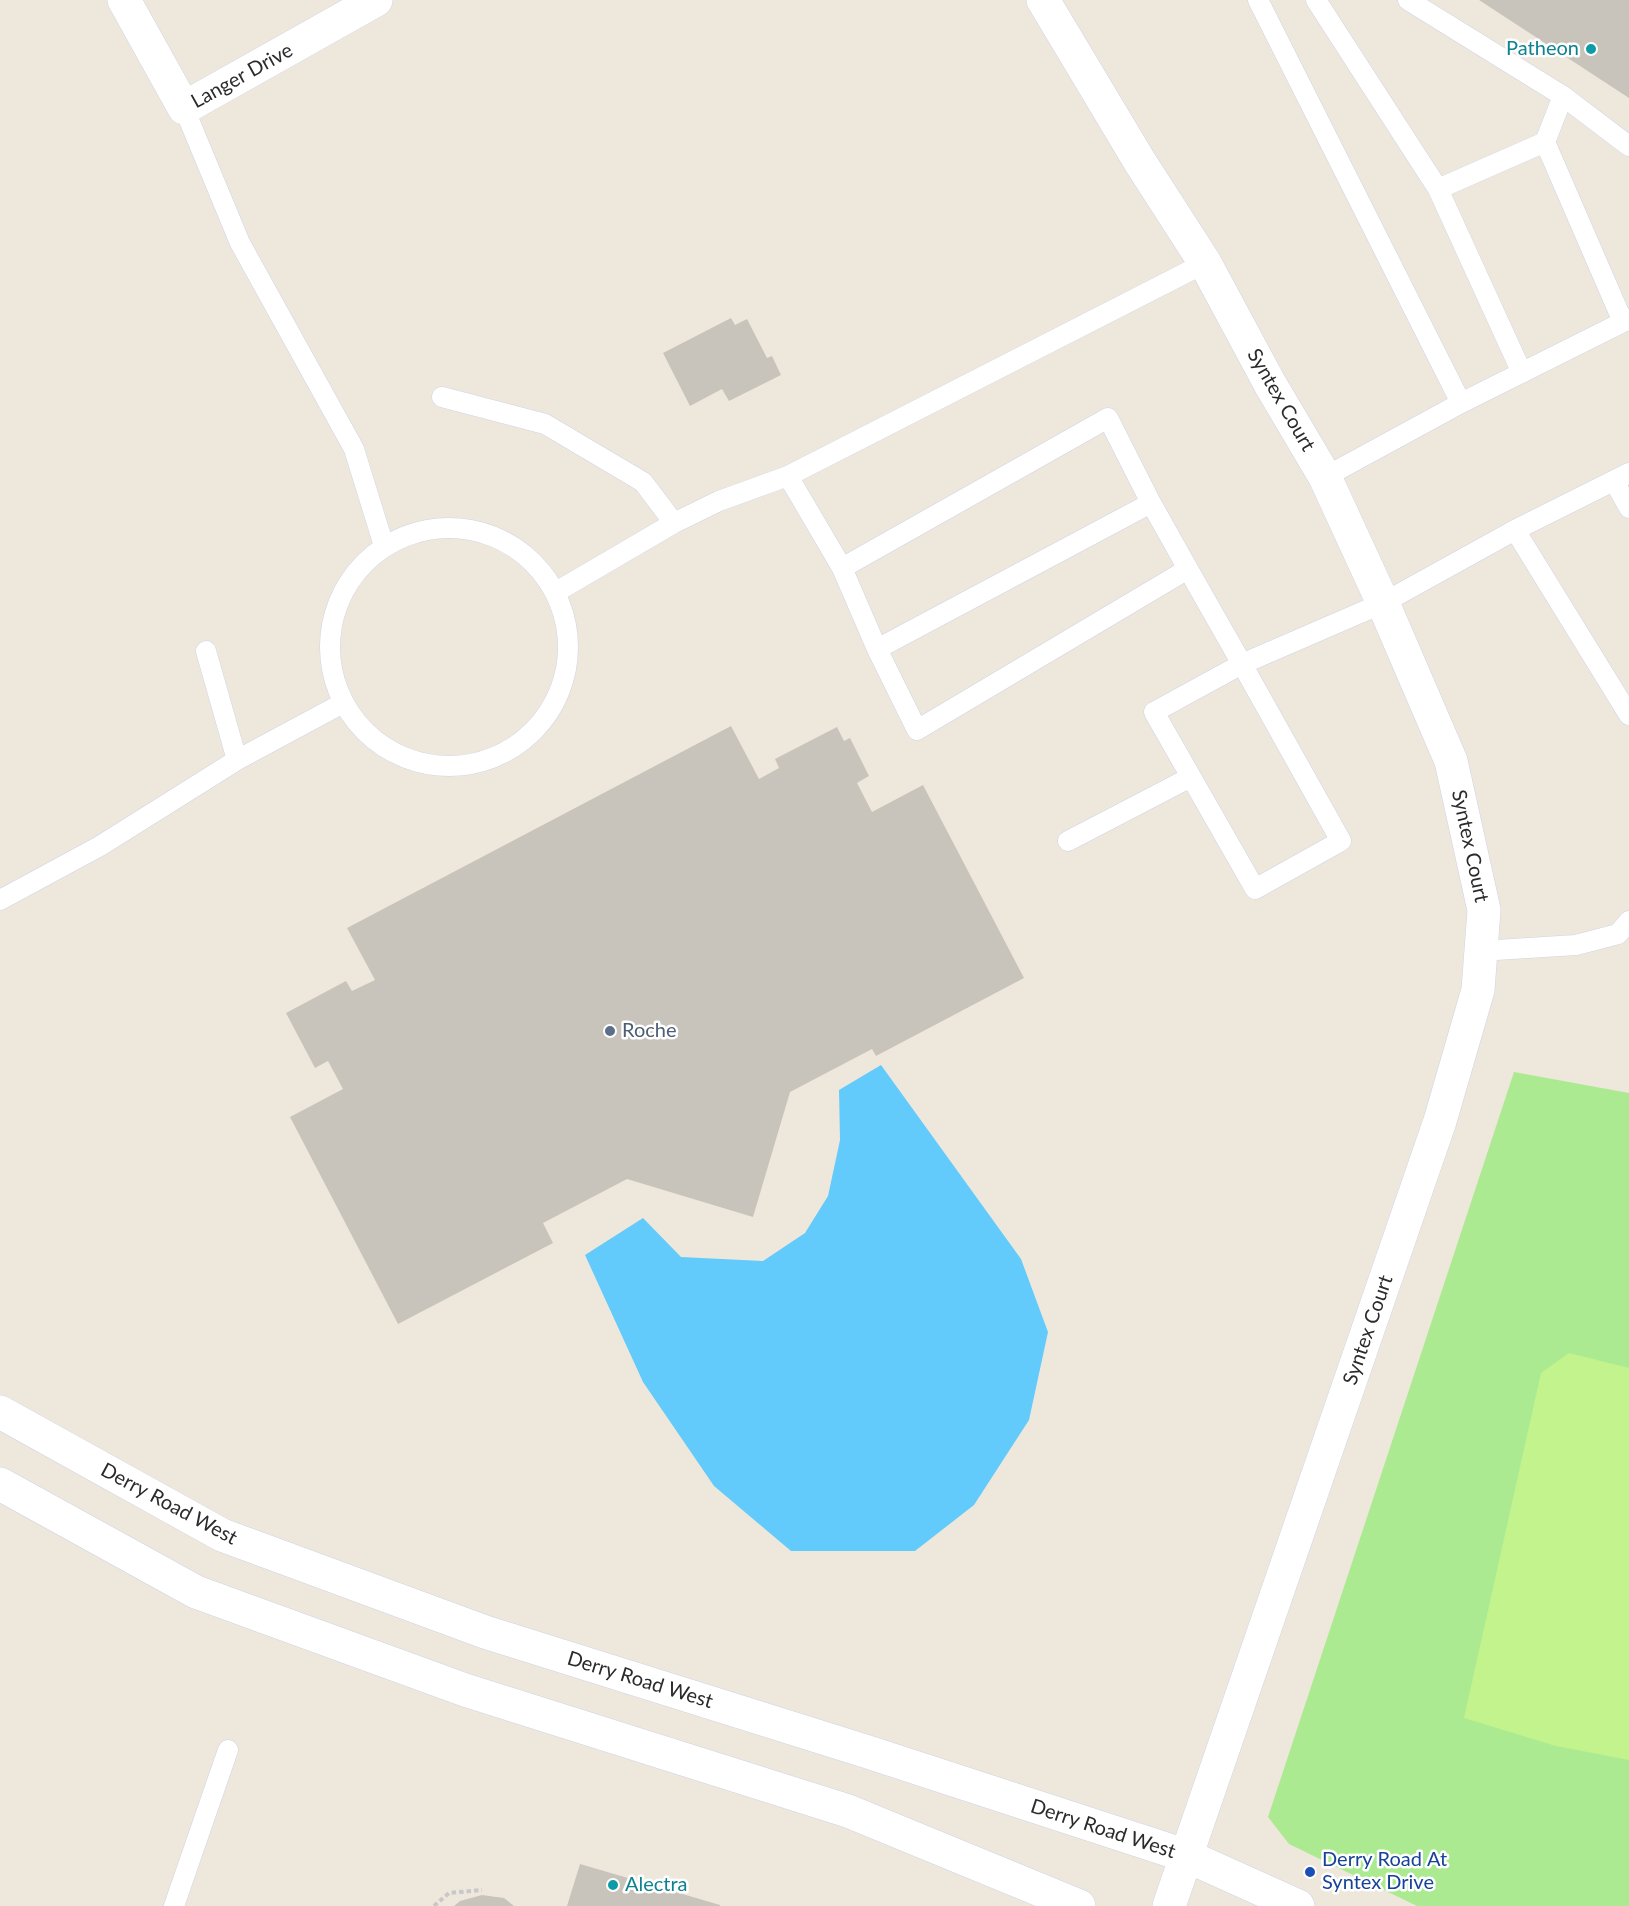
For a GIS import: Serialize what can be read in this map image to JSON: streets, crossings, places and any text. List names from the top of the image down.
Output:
{
  "streets": {
    "main road": ["Langer Drive", "Syntex Court", "Derry Road West"]
  },
  "crossings": [
    ["Syntex Court", "Derry Road West"]
  ],
  "places": [
    "Patheon",
    "Roche",
    "Derry Road At Syntex Drive",
    "Alectra"
  ]
}
